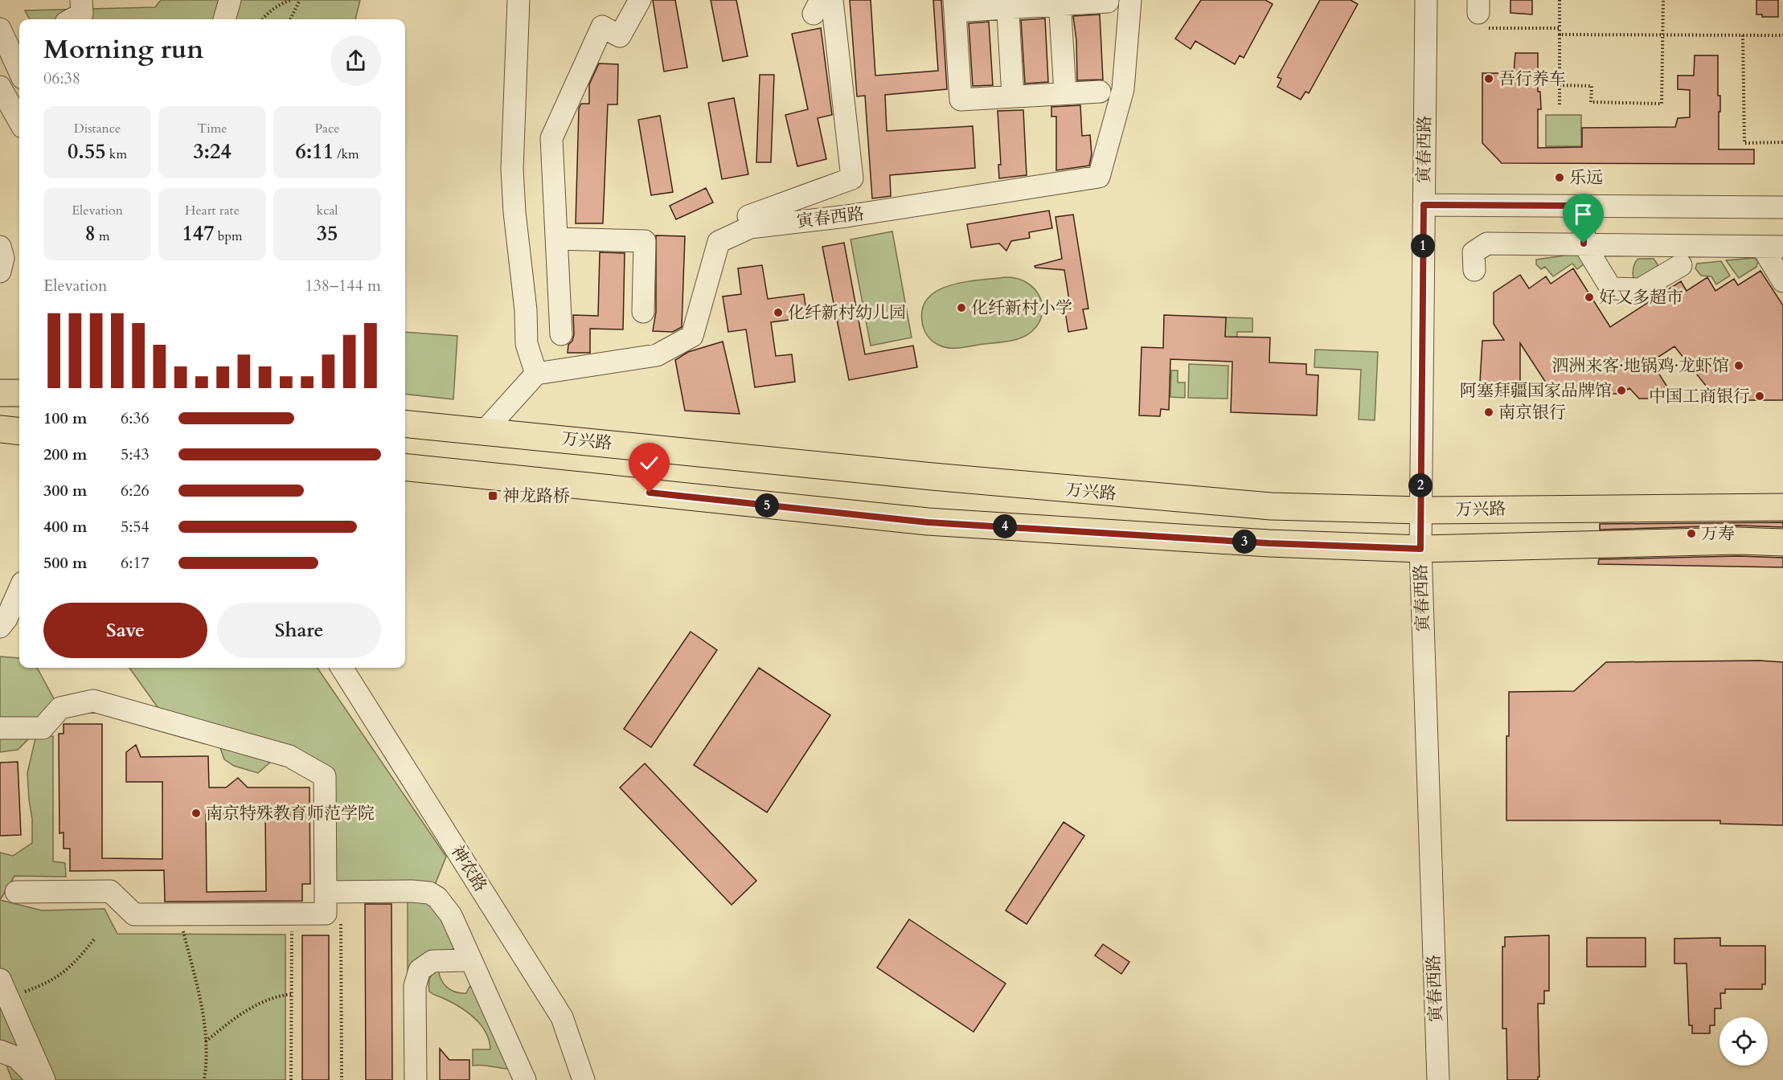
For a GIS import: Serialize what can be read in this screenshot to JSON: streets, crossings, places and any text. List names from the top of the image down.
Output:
{
  "streets": {
    "main road": ["万兴路"],
    "street": ["寅春西路", "神农路"]
  },
  "crossings": [
    ["寅春西路", "万兴路"]
  ],
  "places": {
    "other": [
      "吾行养车",
      "乐远",
      "好又多超市",
      "化纤新村小学",
      "化纤新村幼儿园",
      "泗洲来客·地锅鸡·龙虾馆",
      "阿塞拜疆国家品牌馆",
      "中国工商银行",
      "南京银行",
      "万寿",
      "南京特殊教育师范学院"
    ],
    "transit": ["神龙路桥"]
  },
  "page": {
    "heading": ["Morning run", "06:38"],
    "stats": [
      ["Distance", "0.55 km"],
      ["Time", "3:24"],
      ["Pace", "6:11 /km"],
      ["Elevation", "8 m"],
      ["Heart rate", "147 bpm"],
      ["kcal", "35"]
    ],
    "pins": [
      "1",
      "2",
      "5",
      "4",
      "3"
    ],
    "chart": ["Elevation", "138–144 m"],
    "list": [
      {
        "name": "100 m",
        "note": "6:36"
      },
      {
        "name": "200 m",
        "note": "5:43"
      },
      {
        "name": "300 m",
        "note": "6:26"
      },
      {
        "name": "400 m",
        "note": "5:54"
      },
      {
        "name": "500 m",
        "note": "6:17"
      }
    ],
    "buttons": ["Save", "Share"]
  }
}
